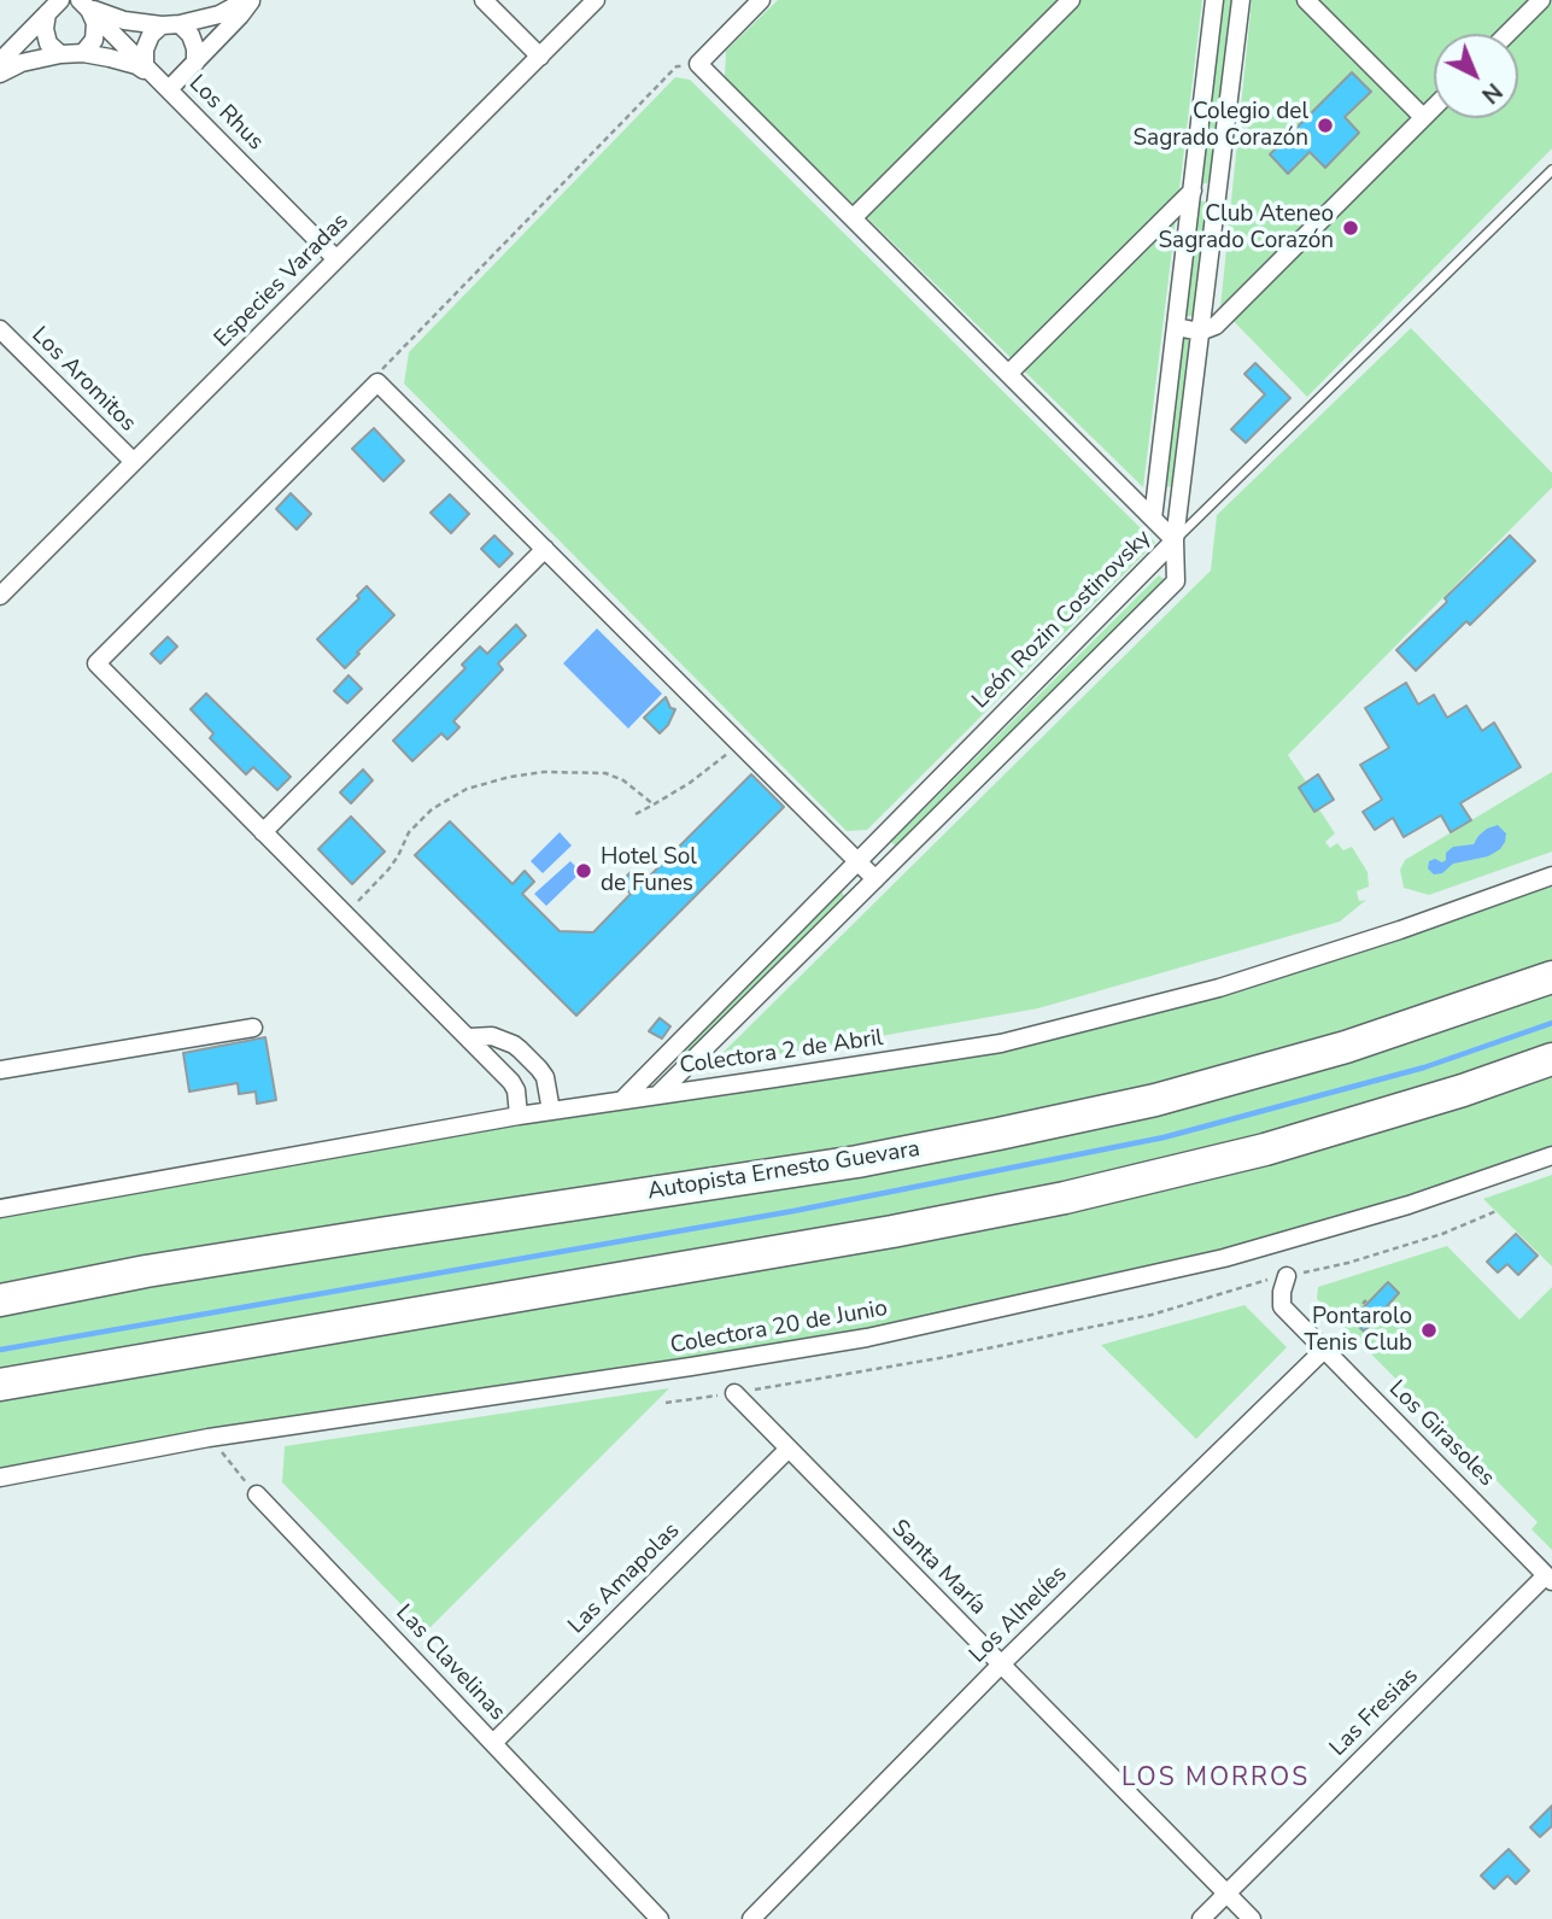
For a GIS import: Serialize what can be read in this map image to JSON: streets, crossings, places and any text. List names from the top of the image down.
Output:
{
  "streets": {
    "highway": ["Autopista Ernesto Guevara"],
    "street": [
      "Los Rhus",
      "Especies Varadas",
      "Los Aromitos",
      "León Rozin Costinovsky",
      "Colectora 2 de Abril",
      "Colectora 20 de Junio",
      "Los Girasoles",
      "Santa María",
      "Las Amapolas",
      "Los Alhelíes",
      "Las Clavelinas",
      "Las Fresias"
    ]
  },
  "crossings": [
    ["Los Rhus", "Especies Varadas"],
    ["Especies Varadas", "Los Aromitos"],
    ["León Rozin Costinovsky", "Colectora 2 de Abril"],
    ["Los Girasoles", "Los Alhelíes"],
    ["Los Girasoles", "Las Fresias"],
    ["Santa María", "Las Amapolas"],
    ["Santa María", "Los Alhelíes"],
    ["Santa María", "Las Fresias"],
    ["Las Amapolas", "Las Clavelinas"]
  ],
  "districts": ["LOS MORROS"],
  "places": [
    "Colegio del Sagrado Corazón",
    "Club Ateneo Sagrado Corazón",
    "Hotel Sol de Funes",
    "Pontarolo Tenis Club"
  ],
  "north": "bottom right"
}
